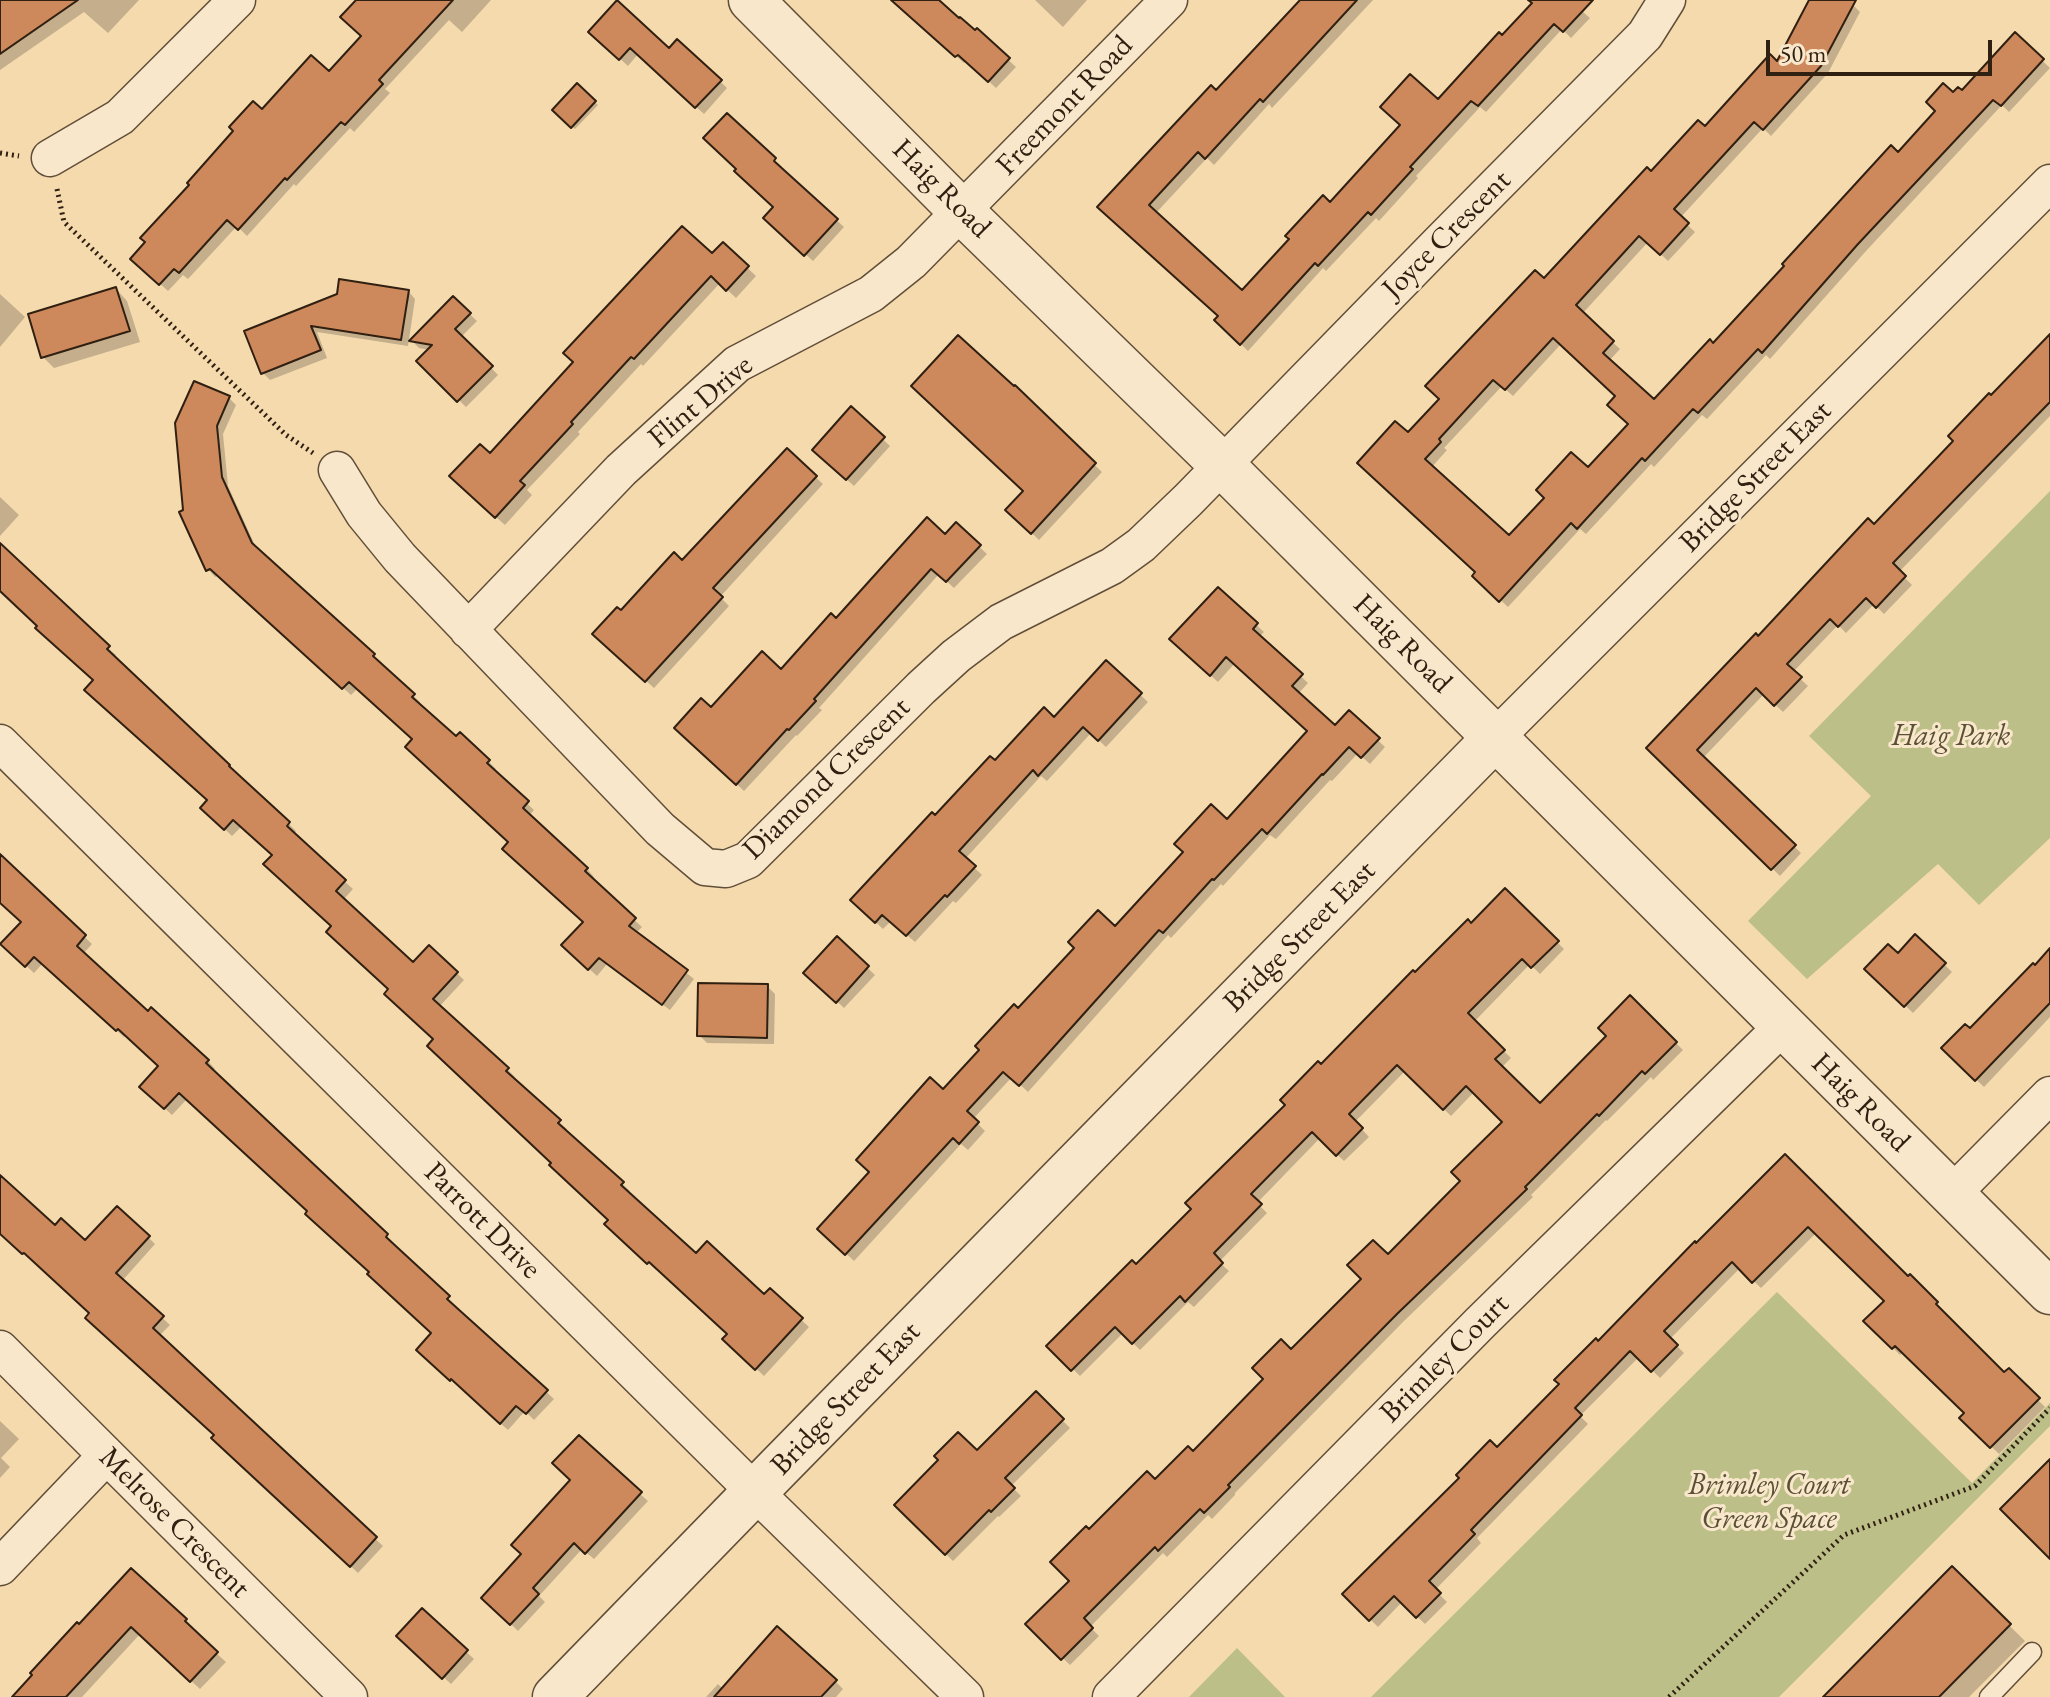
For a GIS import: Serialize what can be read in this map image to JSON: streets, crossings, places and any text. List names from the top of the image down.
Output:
{
  "streets": {
    "street": [
      "Freemont Road",
      "Haig Road",
      "Joyce Crescent",
      "Flint Drive",
      "Bridge Street East",
      "Diamond Crescent",
      "Parrott Drive",
      "Brimley Court",
      "Melrose Crescent"
    ]
  },
  "crossings": [
    ["Freemont Road", "Haig Road"],
    ["Freemont Road", "Flint Drive"],
    ["Haig Road", "Joyce Crescent"],
    ["Haig Road", "Flint Drive"],
    ["Haig Road", "Bridge Street East"],
    ["Haig Road", "Diamond Crescent"],
    ["Haig Road", "Brimley Court"],
    ["Joyce Crescent", "Diamond Crescent"],
    ["Flint Drive", "Diamond Crescent"],
    ["Bridge Street East", "Parrott Drive"]
  ],
  "parks": ["Haig Park", "Brimley Court Green Space"],
  "scale_bar": "50 m"
}
